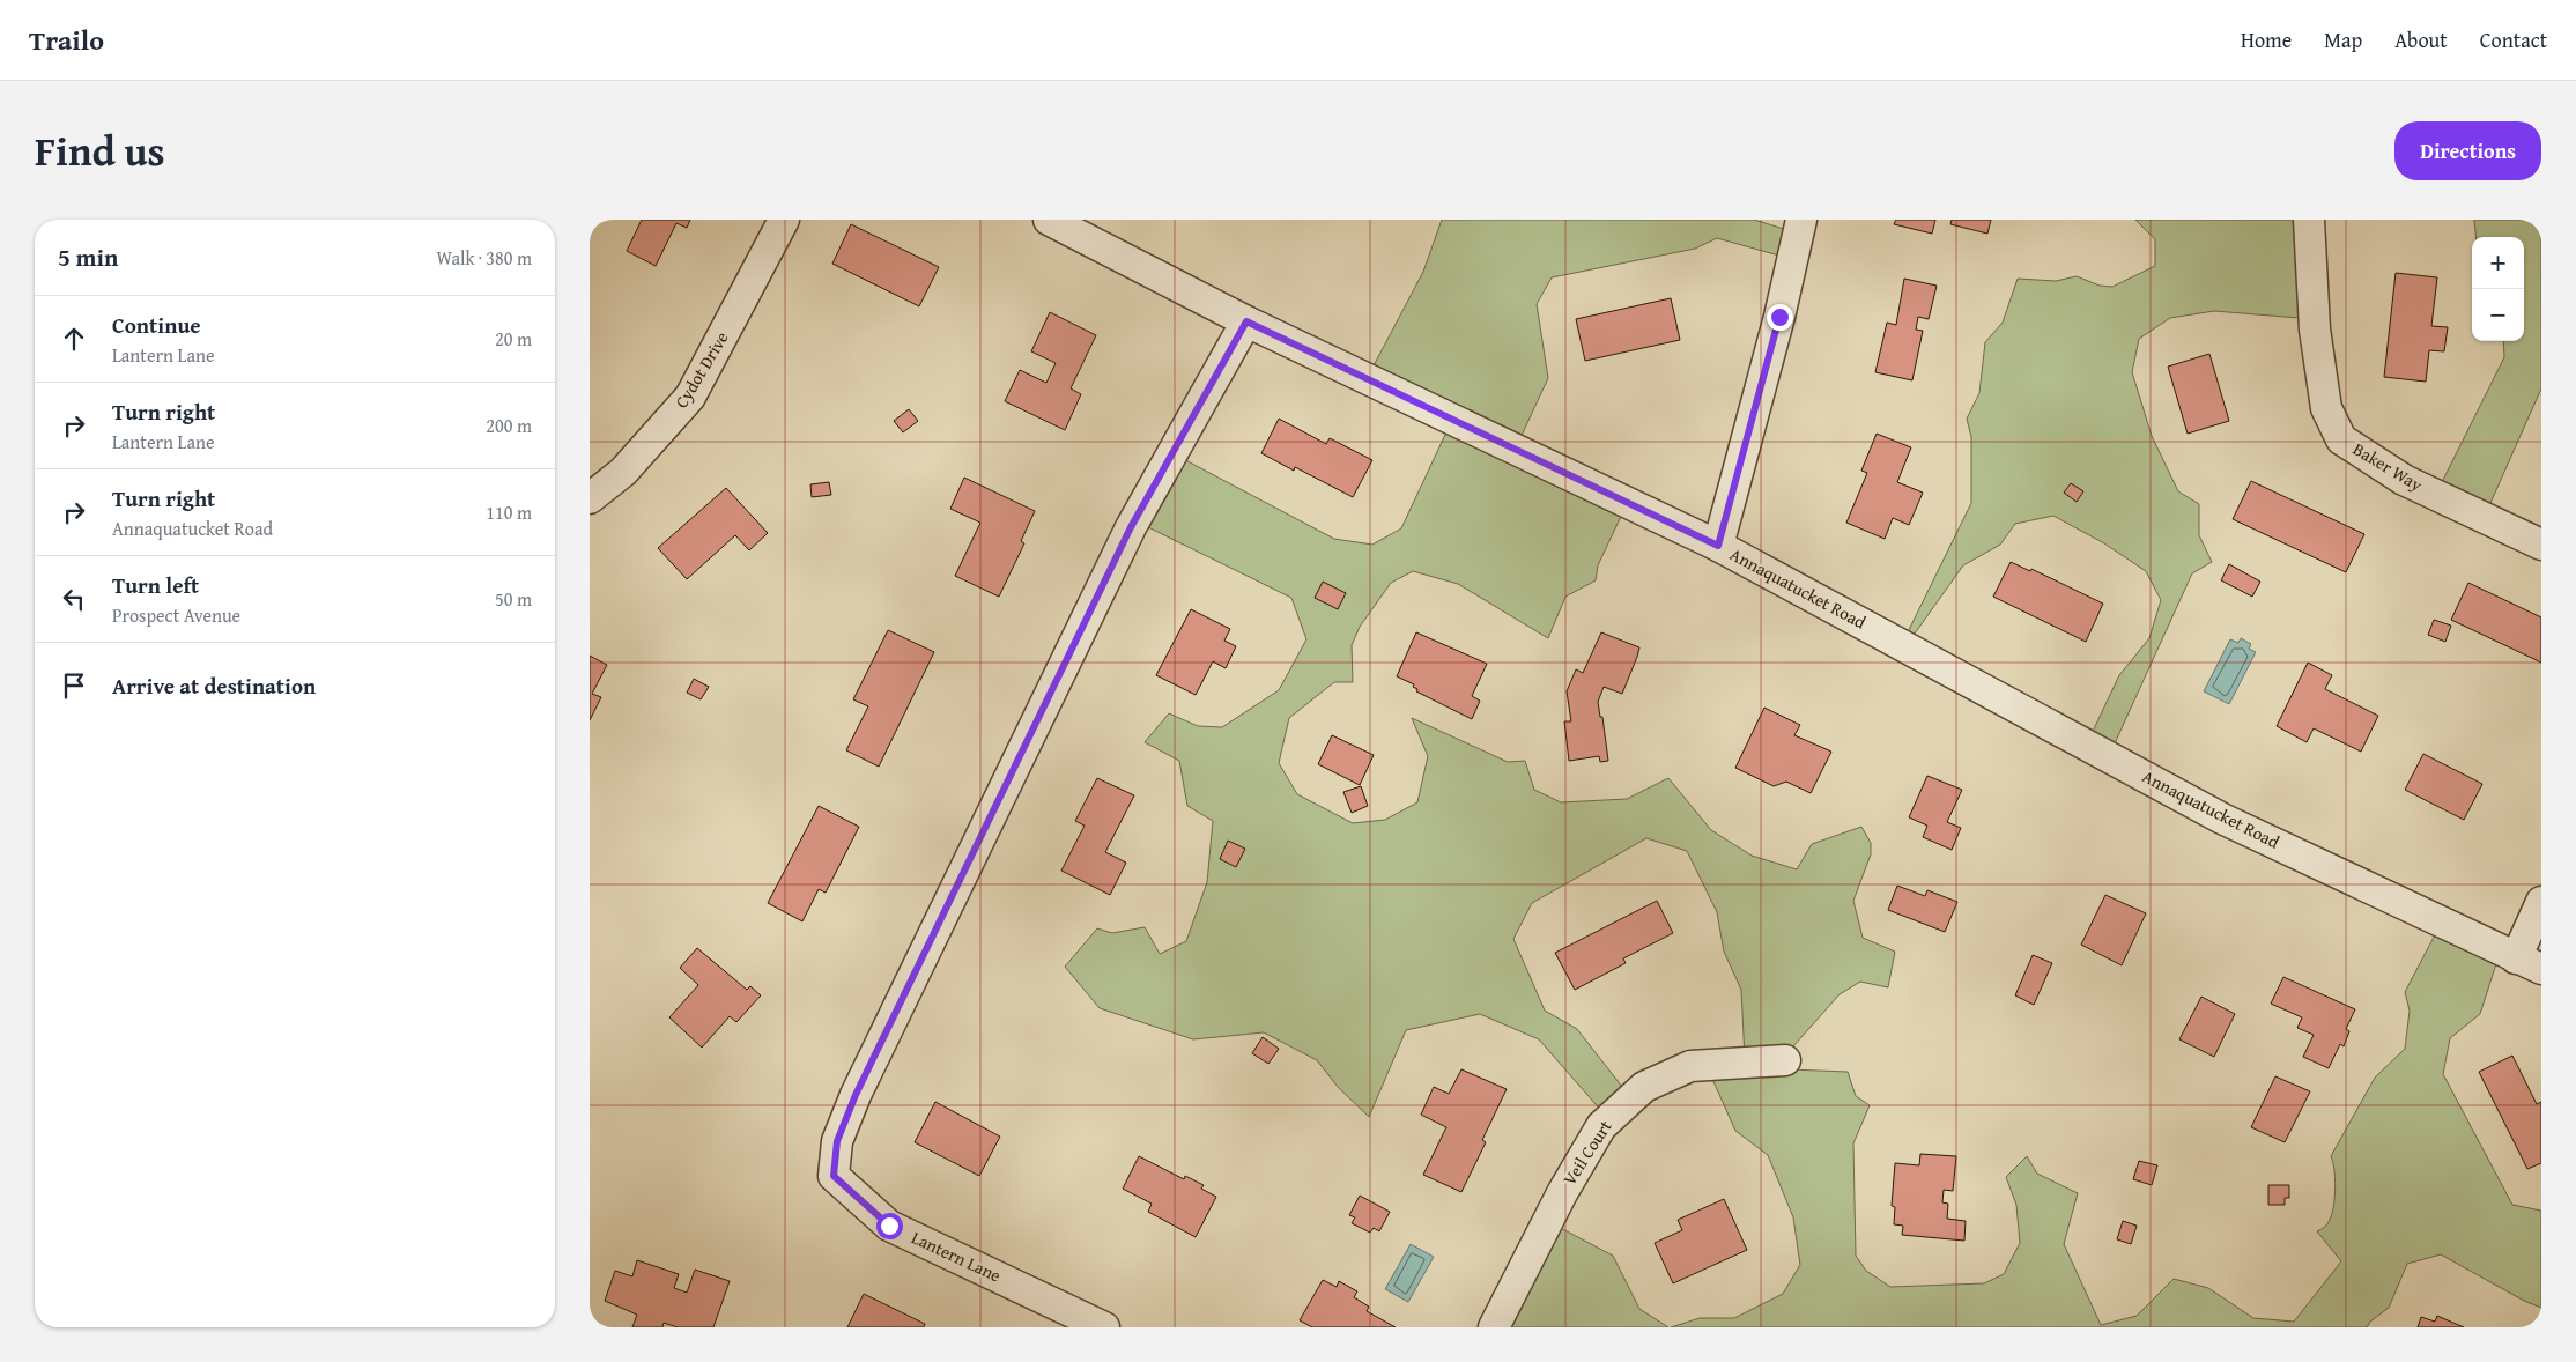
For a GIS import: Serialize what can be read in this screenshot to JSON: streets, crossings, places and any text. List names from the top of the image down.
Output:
{
  "streets": {
    "street": [
      "Cydot Drive",
      "Baker Way",
      "Annaquatucket Road",
      "Veil Court",
      "Lantern Lane"
    ]
  },
  "crossings": [
    ["Annaquatucket Road", "Lantern Lane"]
  ],
  "page": {
    "header": "Trailo",
    "nav": [
      "Home",
      "Map",
      "About",
      "Contact"
    ],
    "title": "Find us",
    "buttons": "Directions",
    "heading": ["5 min", "Walk · 380 m"],
    "map_buttons": ["+", "−"],
    "list": [
      ["Continue", "Lantern Lane", "20 m"],
      ["Turn right", "Lantern Lane", "200 m"],
      ["Turn right", "Annaquatucket Road", "110 m"],
      ["Turn left", "Prospect Avenue", "50 m"],
      "Arrive at destination"
    ]
  }
}
